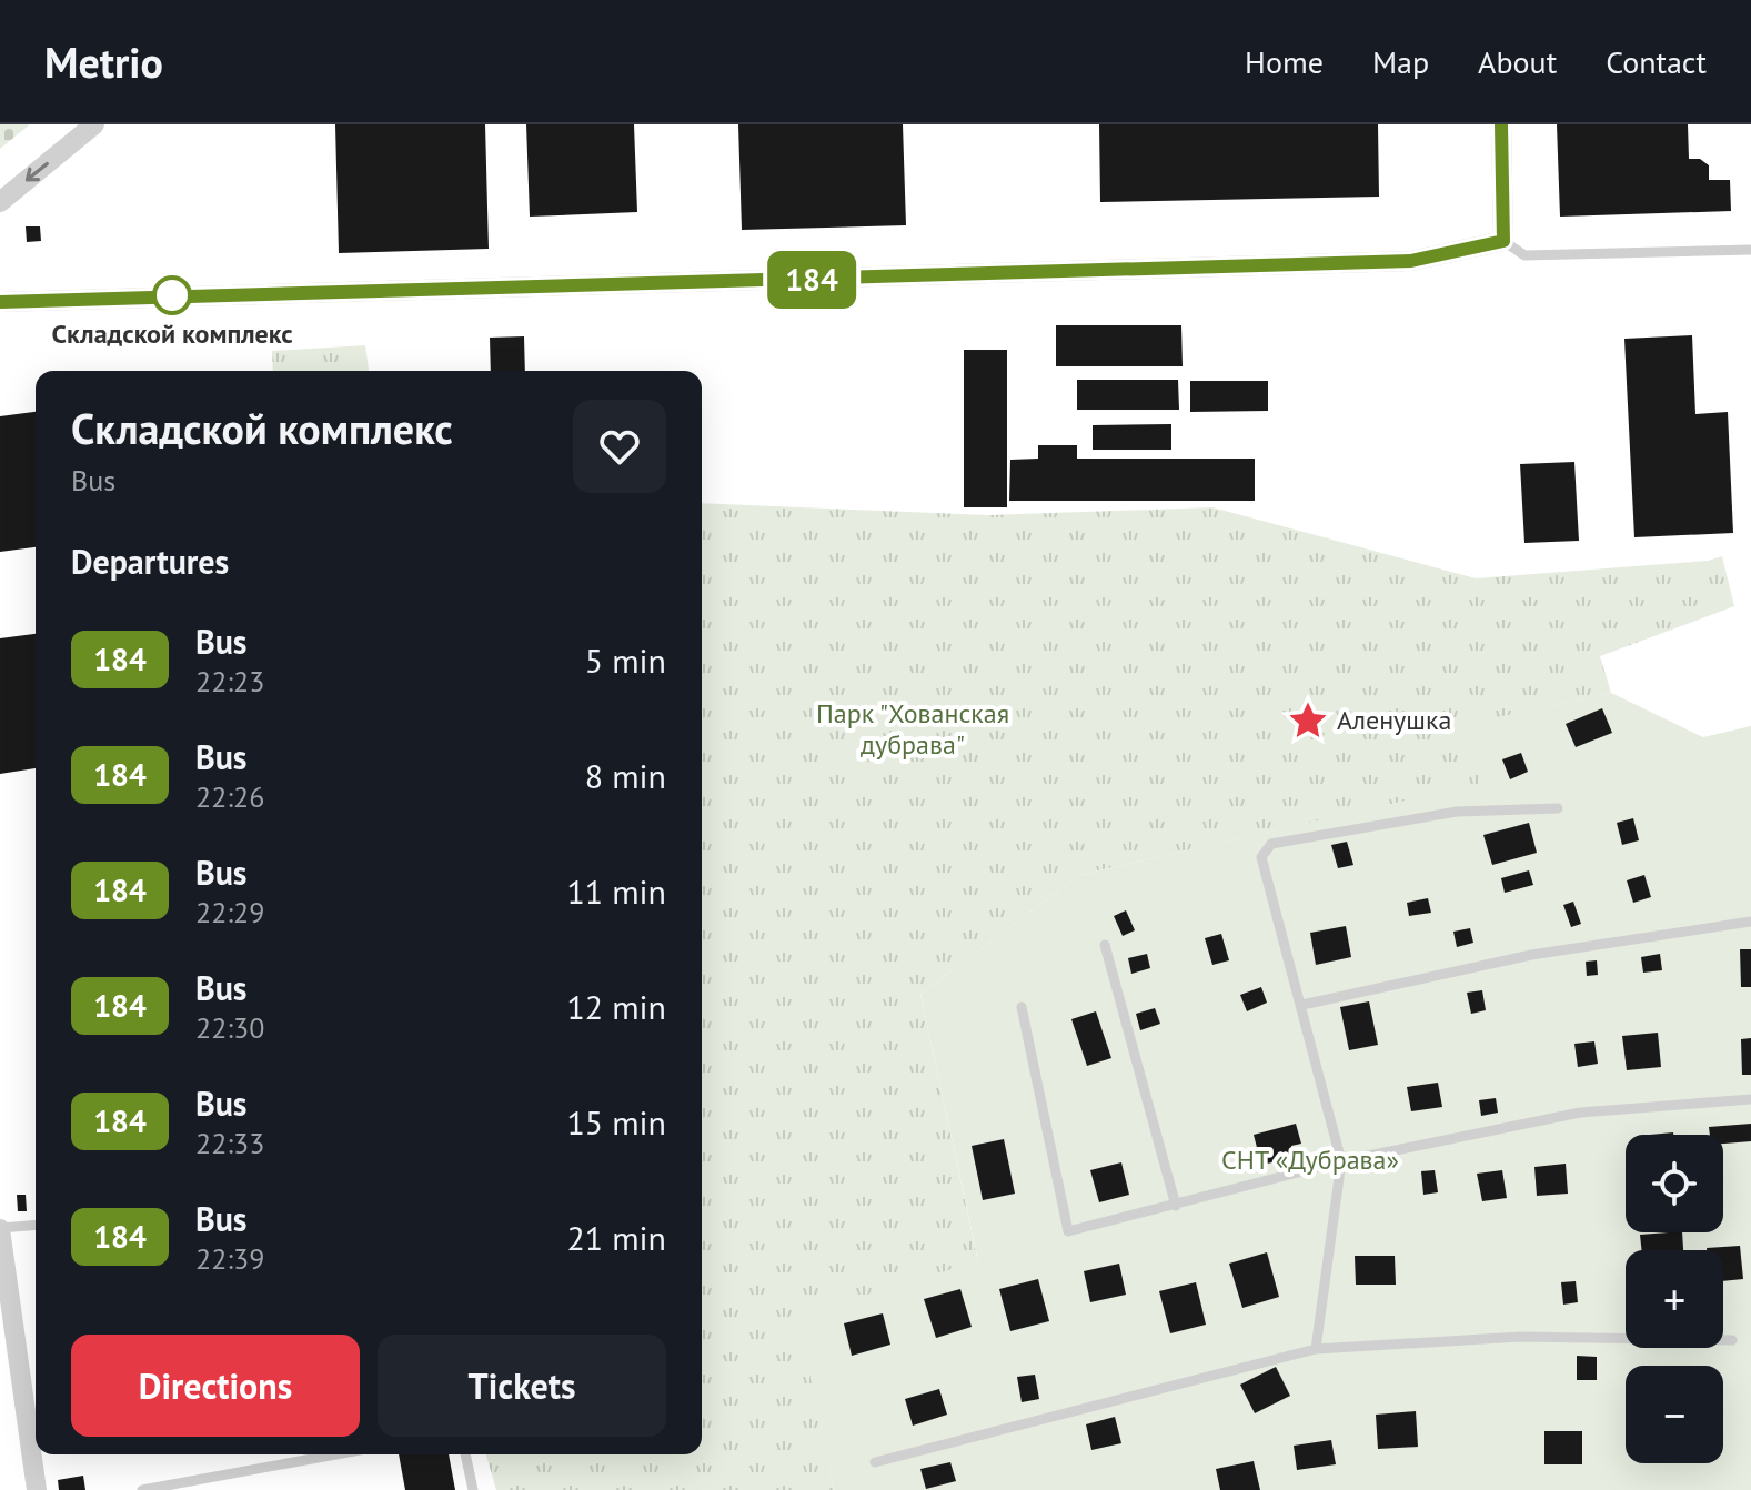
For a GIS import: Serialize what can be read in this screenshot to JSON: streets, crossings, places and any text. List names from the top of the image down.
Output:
{
  "parks": ["Парк \"Хованская дубрава\"", "СНТ «Дубрава»"],
  "places": {
    "other": ["Складской комплекс"],
    "place": ["Аленушка"]
  },
  "lines": ["bus line 184"],
  "page": {
    "header": "Metrio",
    "nav": [
      "Home",
      "Map",
      "About",
      "Contact"
    ],
    "on_map": "184",
    "heading": [
      ["Складской комплекс", "Bus"],
      "Departures"
    ],
    "list": [
      {
        "mark": "184",
        "name": "Bus",
        "note": "22:23",
        "value": "5 min"
      },
      {
        "mark": "184",
        "name": "Bus",
        "note": "22:26",
        "value": "8 min"
      },
      {
        "mark": "184",
        "name": "Bus",
        "note": "22:29",
        "value": "11 min"
      },
      {
        "mark": "184",
        "name": "Bus",
        "note": "22:30",
        "value": "12 min"
      },
      {
        "mark": "184",
        "name": "Bus",
        "note": "22:33",
        "value": "15 min"
      },
      {
        "mark": "184",
        "name": "Bus",
        "note": "22:39",
        "value": "21 min"
      }
    ],
    "map_buttons": ["+", "−"],
    "buttons": ["Directions", "Tickets"]
  }
}
